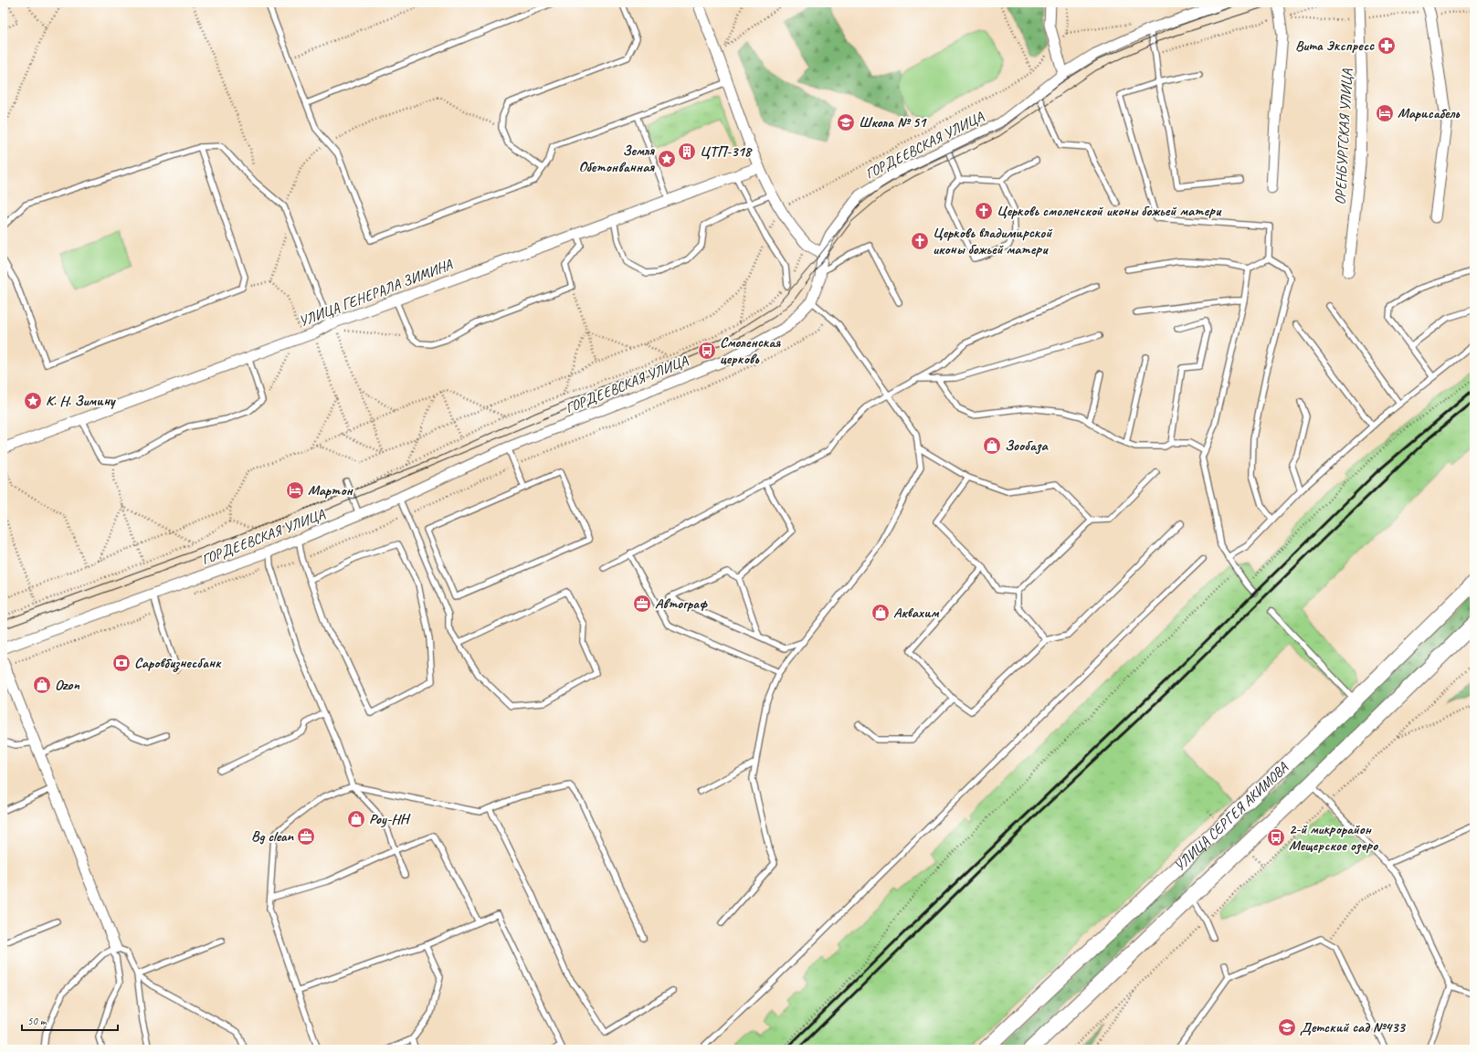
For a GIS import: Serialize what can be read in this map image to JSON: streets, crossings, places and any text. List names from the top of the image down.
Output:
{
  "streets": {
    "main road": ["УЛИЦА СЕРГЕЯ АКИМОВА"],
    "street": ["ОРЕНБУРГСКАЯ УЛИЦА", "ГОРДЕЕВСКАЯ УЛИЦА", "УЛИЦА ГЕНЕРАЛА ЗИМИНА"]
  },
  "places": {
    "pharmacy": ["Вита Экспресс"],
    "hotel": ["Марисабель", "Мартон"],
    "school or university": ["Школа № 51", "Детский сад №433"],
    "building": ["ЦТП-318"],
    "place": ["Земля Обетонванная", "К. Н. Зимину"],
    "church": ["Церковь смоленской иконы божьей матери", "Церковь владимирской иконы божьей матери"],
    "bus stop": ["Смоленская церковь", "2-й микрорайон Мещерское озеро"],
    "shop": [
      "Зообаза",
      "Аквахим",
      "Ozon",
      "Роу-НН"
    ],
    "office": ["Автограф", "Bg clean"],
    "bank": ["Саровбизнесбанк"]
  },
  "scale_bar": "50 m"
}
